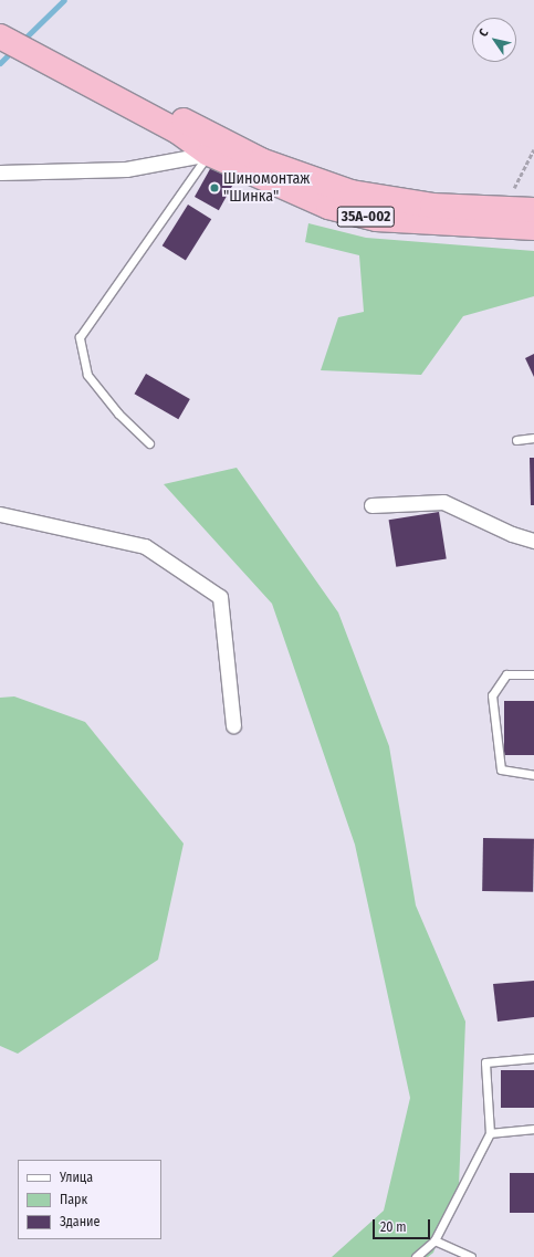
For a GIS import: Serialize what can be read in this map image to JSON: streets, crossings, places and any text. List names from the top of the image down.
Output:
{
  "streets": {
    "highway": ["35А-002"]
  },
  "places": ["Шиномонтаж \"Шинка\""],
  "legend": ["Улица", "Парк", "Здание"],
  "scale_bar": "20 m",
  "north": "top left"
}
